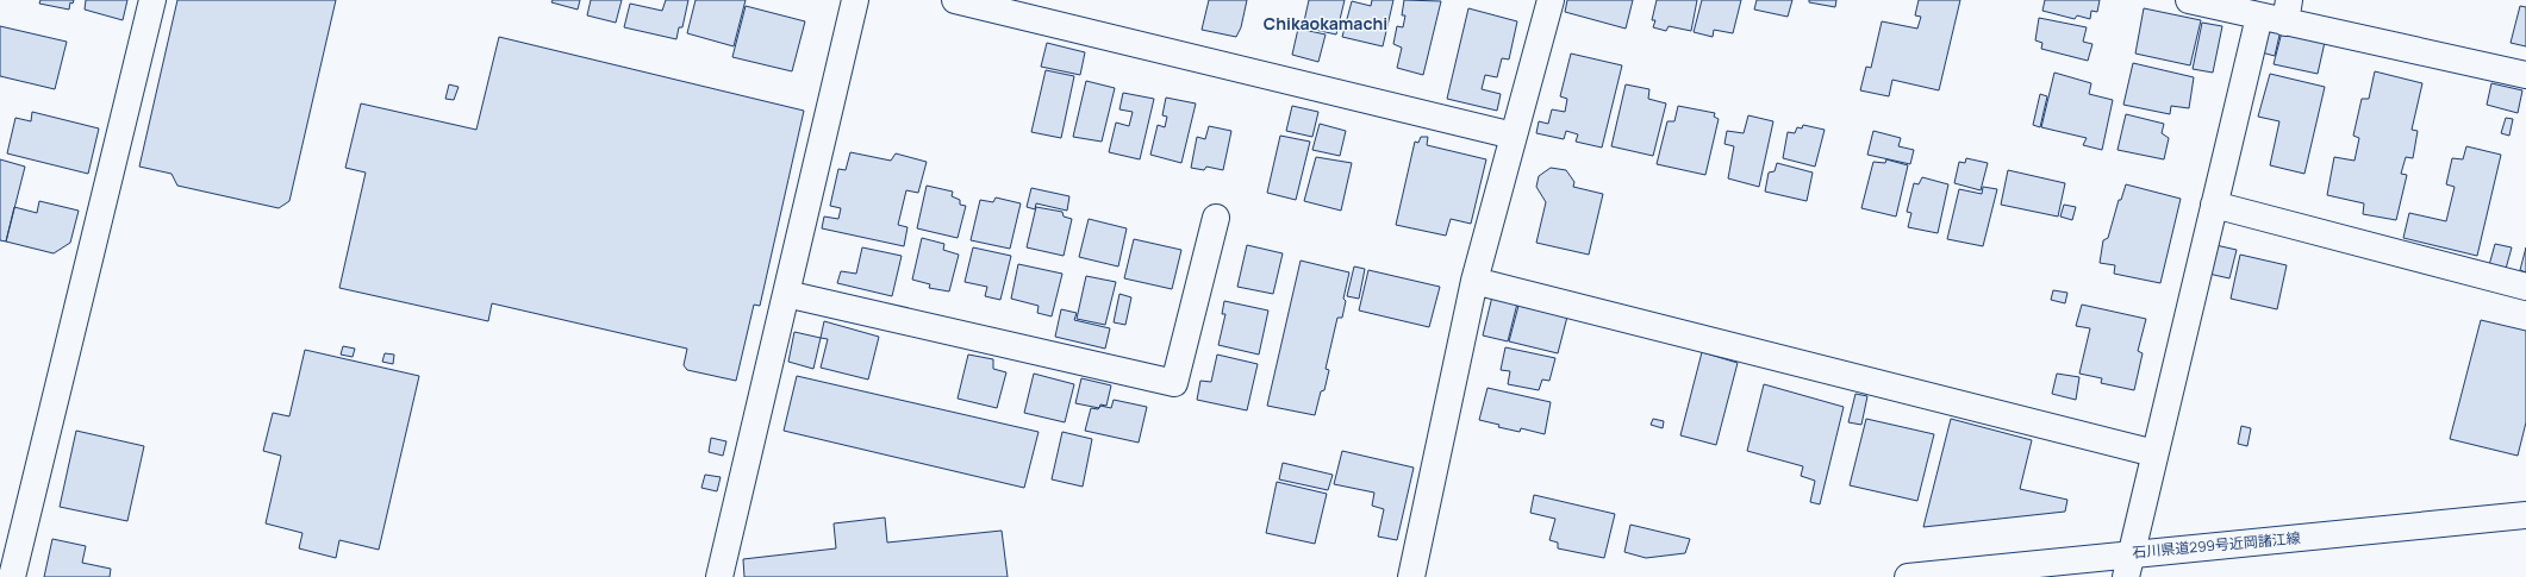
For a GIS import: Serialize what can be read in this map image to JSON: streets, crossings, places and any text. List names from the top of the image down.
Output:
{
  "streets": {
    "street": ["石川県道299号近岡諸江線"]
  },
  "districts": ["Chikaokamachi"]
}
